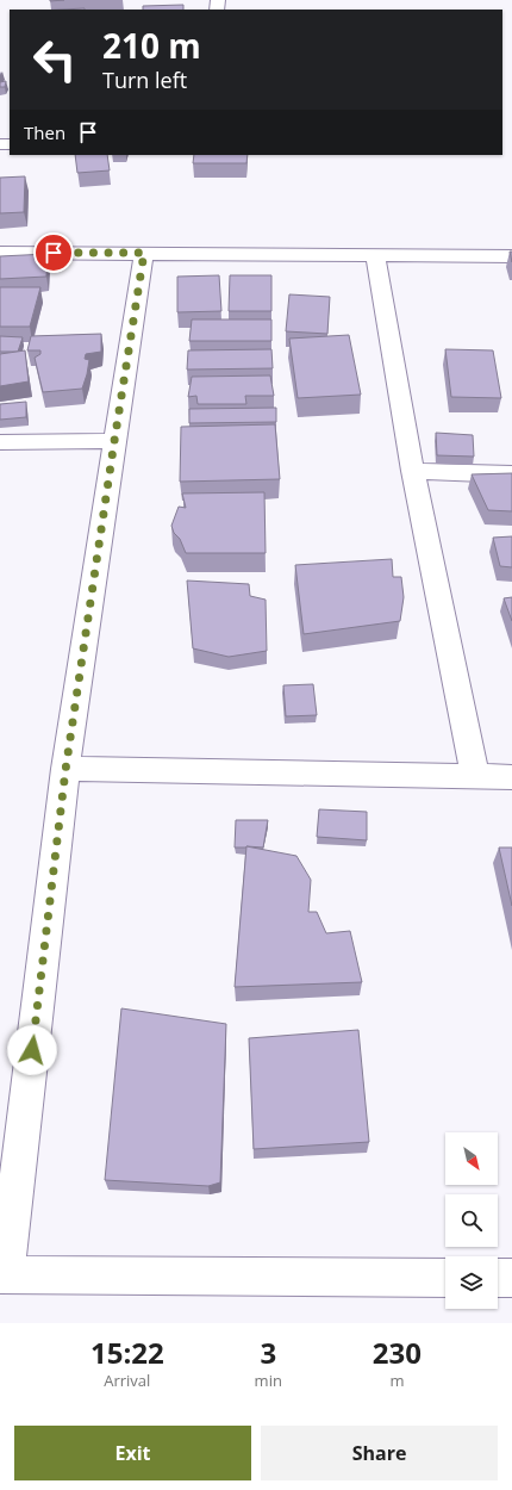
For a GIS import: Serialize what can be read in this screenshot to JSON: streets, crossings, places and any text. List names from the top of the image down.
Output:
{
  "north": "bottom right",
  "page": {
    "turn": ["210 m", "Turn left"],
    "then": "Then",
    "eta": [
      "15:22",
      "Arrival",
      "3",
      "min",
      "230",
      "m"
    ],
    "buttons": ["Exit", "Share"]
  }
}
